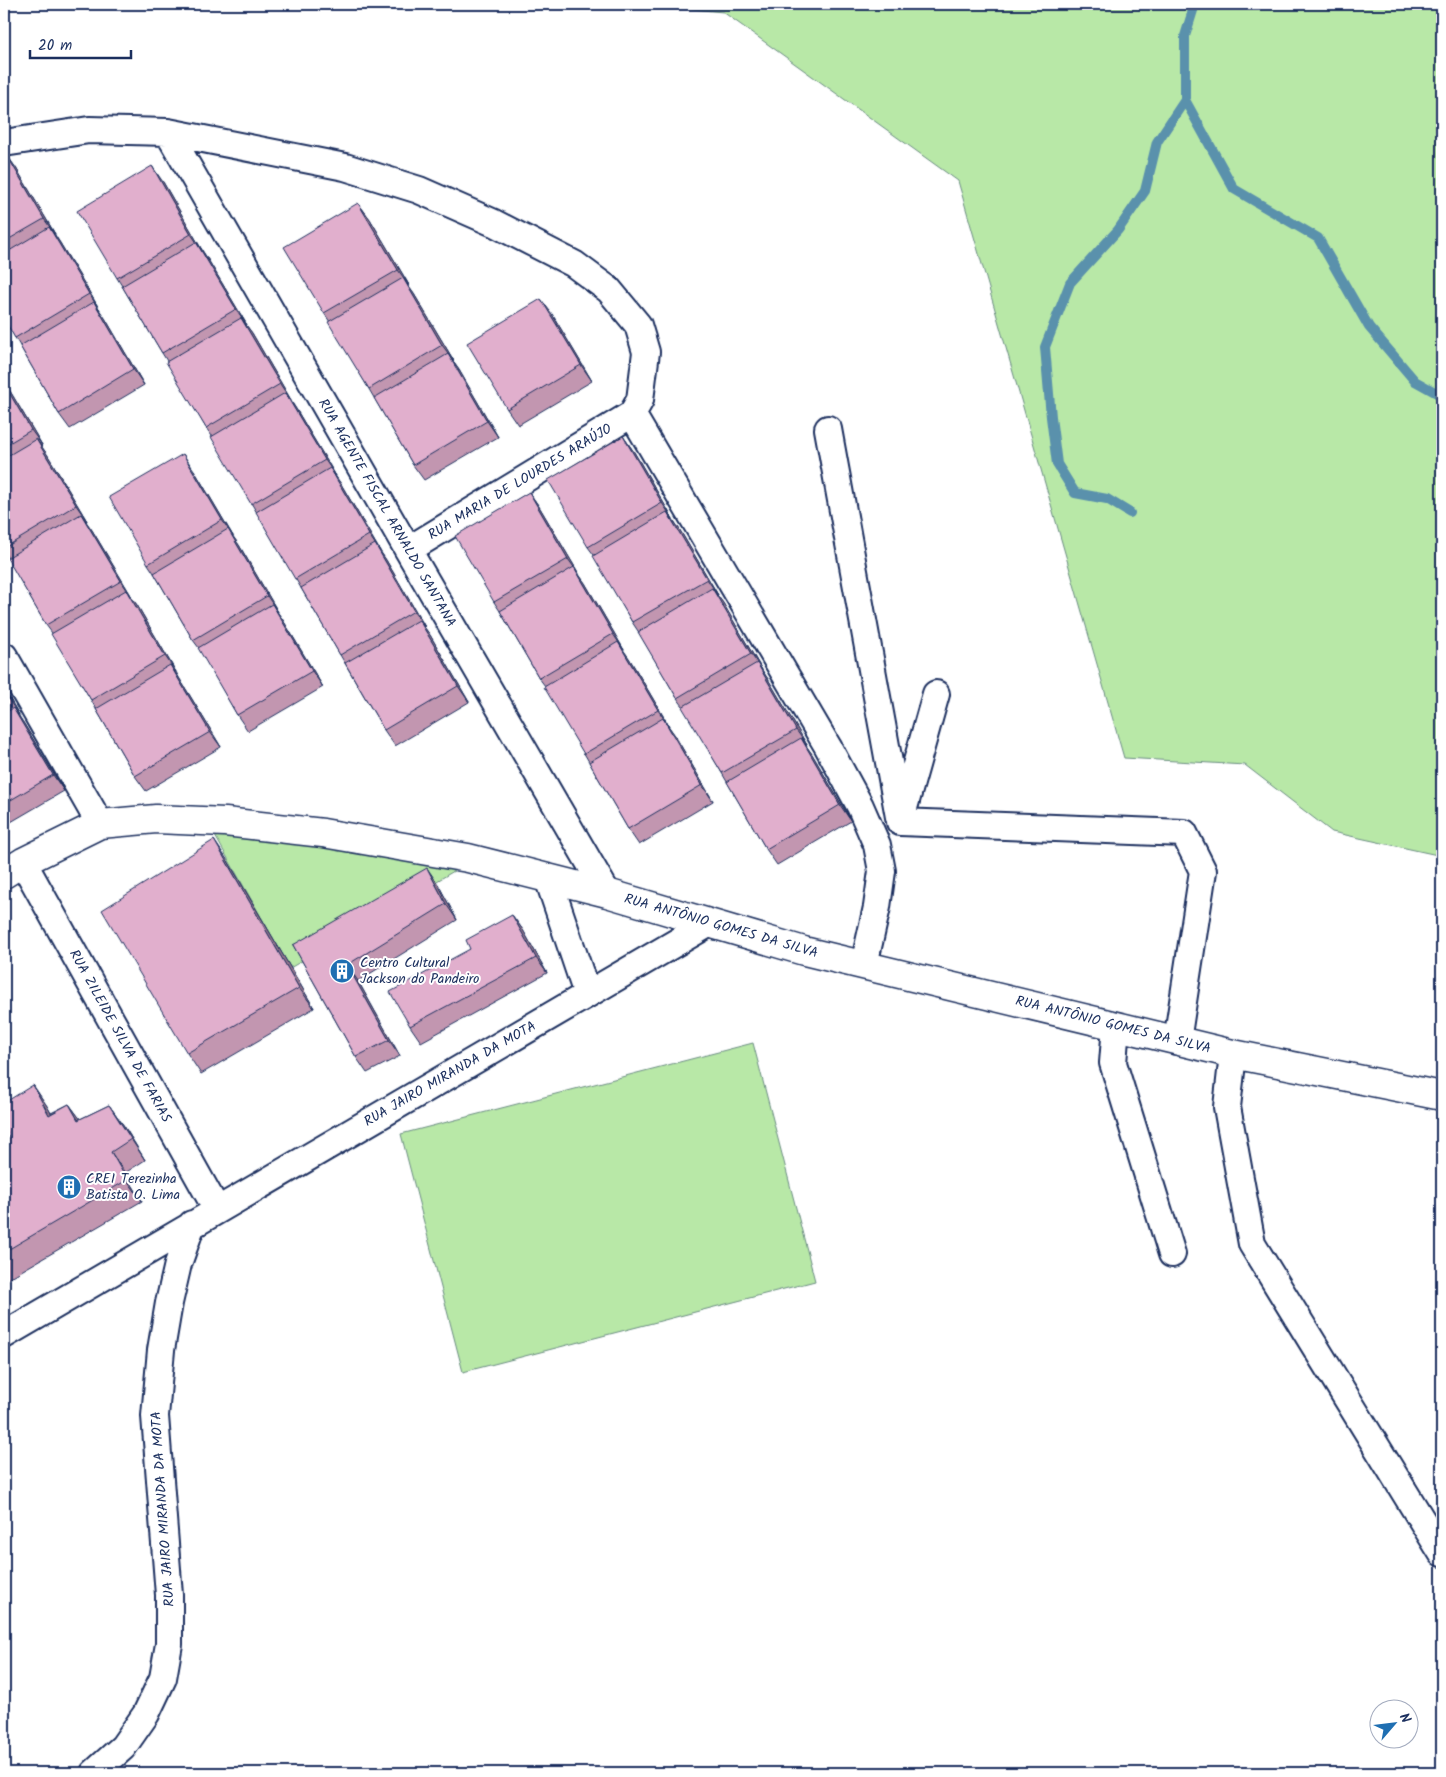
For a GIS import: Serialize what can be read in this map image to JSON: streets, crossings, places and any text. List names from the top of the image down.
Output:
{
  "streets": {
    "street": [
      "RUA MARIA DE LOURDES ARAÚJO",
      "RUA AGENTE FISCAL ARNALDO SANTANA",
      "RUA ANTÔNIO GOMES DA SILVA",
      "RUA ZILEIDE SILVA DE FARIAS",
      "RUA JAIRO MIRANDA DA MOTA"
    ]
  },
  "crossings": [
    ["RUA MARIA DE LOURDES ARAÚJO", "RUA AGENTE FISCAL ARNALDO SANTANA"],
    ["RUA AGENTE FISCAL ARNALDO SANTANA", "RUA ANTÔNIO GOMES DA SILVA"],
    ["RUA ANTÔNIO GOMES DA SILVA", "RUA ZILEIDE SILVA DE FARIAS"],
    ["RUA ANTÔNIO GOMES DA SILVA", "RUA JAIRO MIRANDA DA MOTA"],
    ["RUA ZILEIDE SILVA DE FARIAS", "RUA JAIRO MIRANDA DA MOTA"]
  ],
  "places": {
    "building": ["Centro Cultural Jackson do Pandeiro", "CREI Terezinha Batista O. Lima"]
  },
  "scale_bar": "20 m",
  "north": "top right"
}
